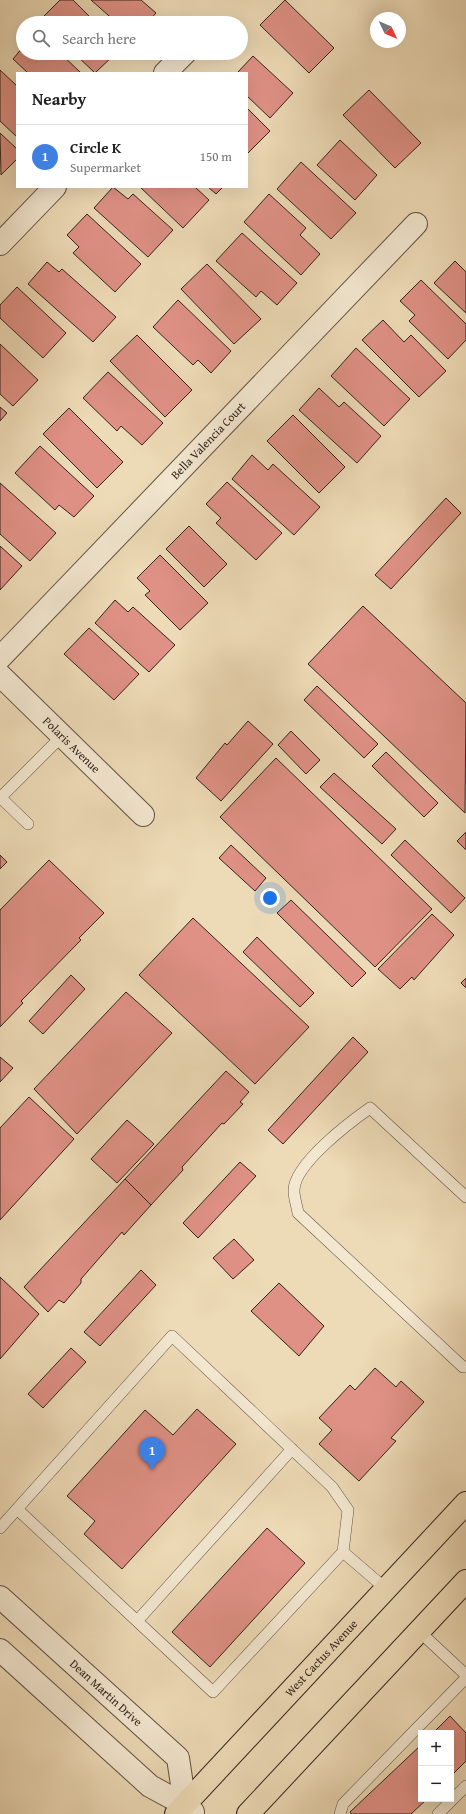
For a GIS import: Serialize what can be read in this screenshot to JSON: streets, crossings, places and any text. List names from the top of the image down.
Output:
{
  "streets": {
    "main road": ["West Cactus Avenue"],
    "street": ["Bella Valencia Court", "Polaris Avenue", "Dean Martin Drive"]
  },
  "crossings": [
    ["West Cactus Avenue", "Dean Martin Drive"]
  ],
  "north": "bottom right",
  "page": {
    "search": "Search here",
    "heading": "Nearby",
    "list": [
      {
        "mark": "1",
        "name": "Circle K",
        "note": "Supermarket",
        "value": "150 m"
      }
    ],
    "pins": "1",
    "map_buttons": ["+", "−"]
  }
}
